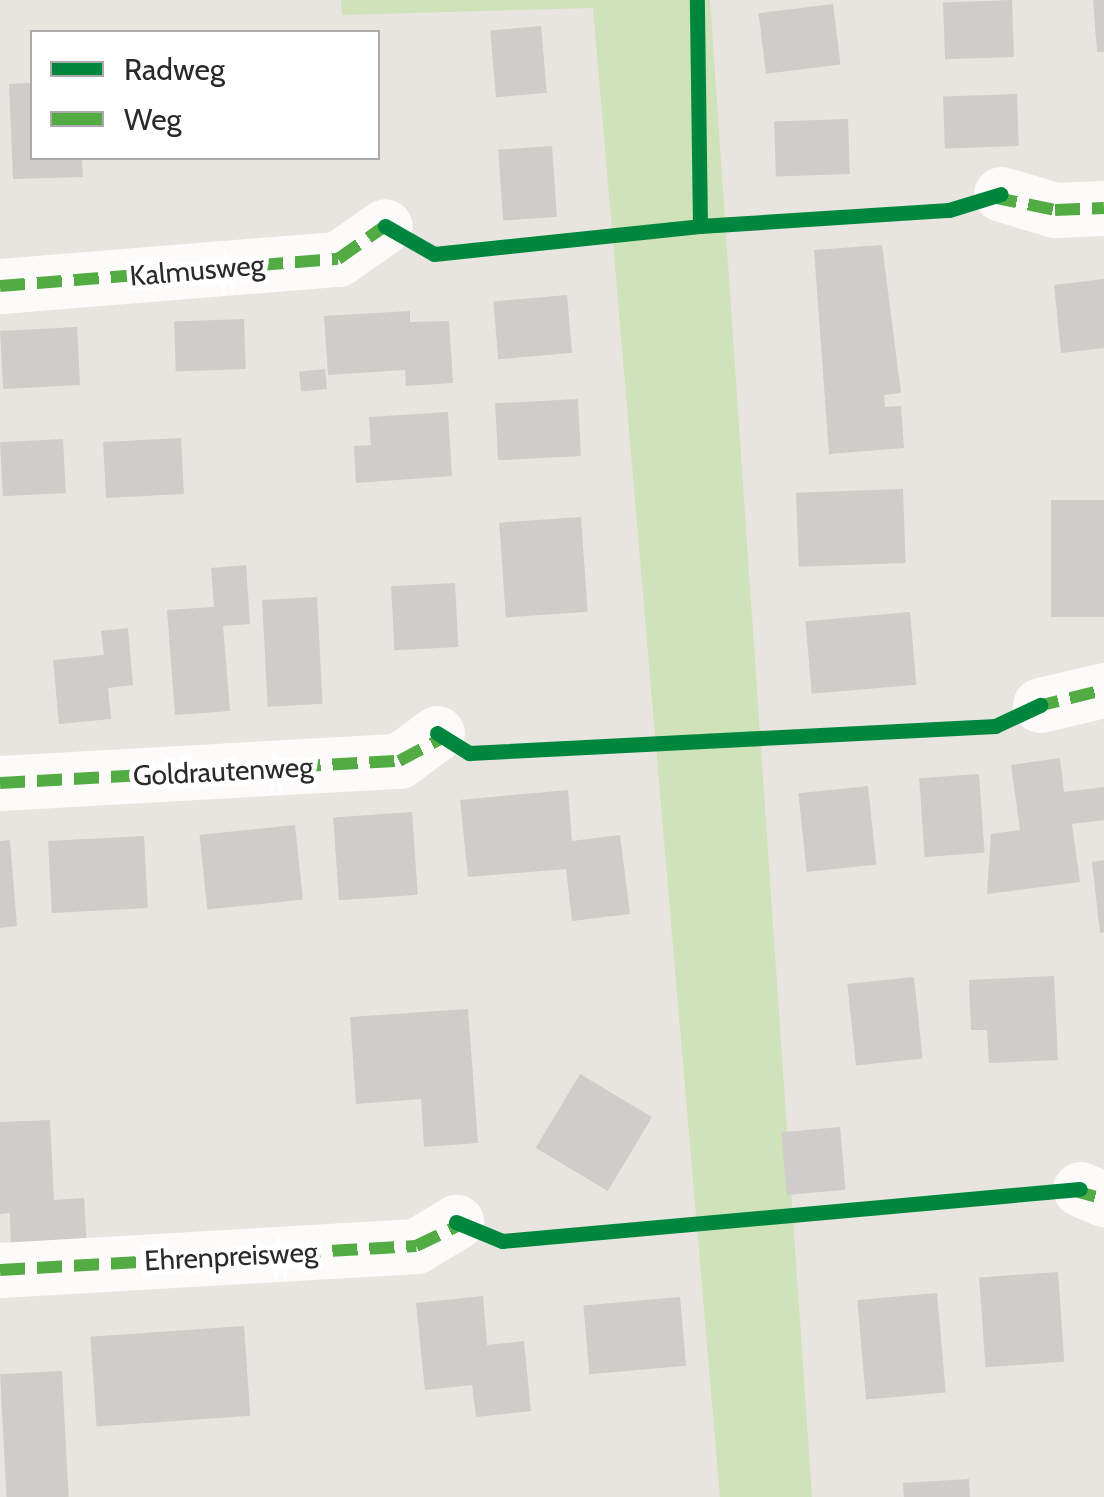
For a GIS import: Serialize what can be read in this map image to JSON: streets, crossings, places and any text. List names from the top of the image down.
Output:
{
  "streets": {
    "street": ["Kalmusweg", "Goldrautenweg", "Ehrenpreisweg"]
  },
  "legend": ["Radweg", "Weg"]
}
